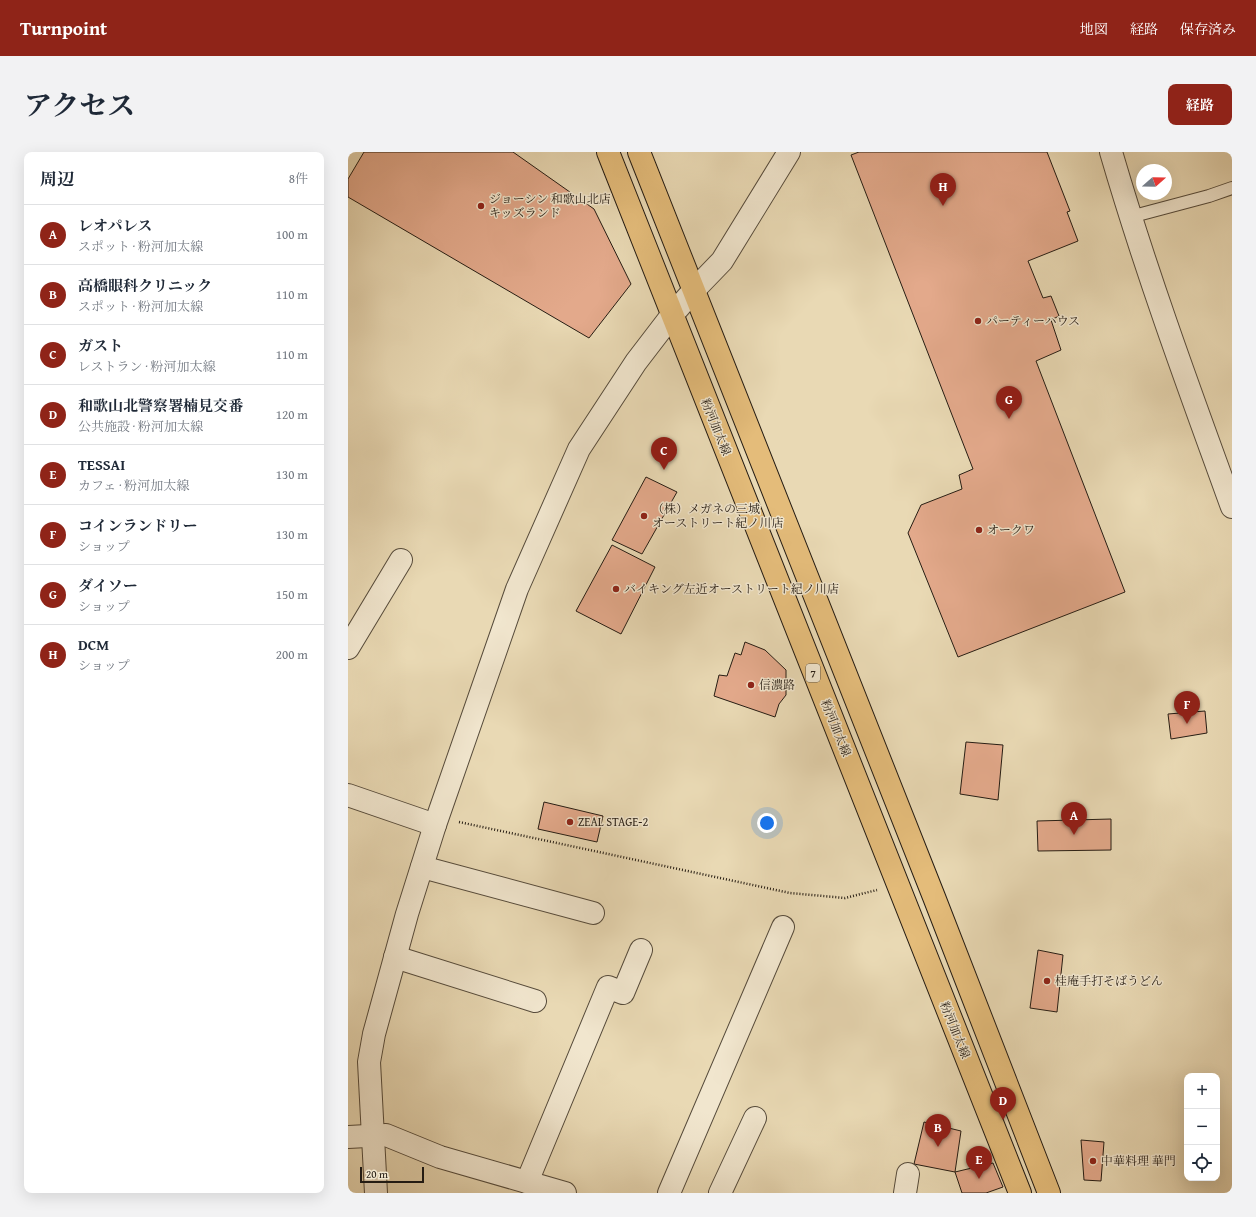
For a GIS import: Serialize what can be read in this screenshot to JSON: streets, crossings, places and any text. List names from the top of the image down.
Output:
{
  "streets": {
    "main road": ["粉河加太線", "7"]
  },
  "places": [
    "ジョーシン 和歌山北店 キッズランド",
    "パーティーハウス",
    "（株）メガネの三城 オーストリート紀ノ川店",
    "オークワ",
    "バイキング左近オーストリート紀ノ川店",
    "信濃路",
    "ZEAL STAGE-2",
    "桂庵手打そばうどん",
    "中華料理 華門"
  ],
  "scale_bar": "20 m",
  "north": "right",
  "page": {
    "header": "Turnpoint",
    "nav": ["地図", "経路", "保存済み"],
    "title": "アクセス",
    "buttons": "経路",
    "heading": ["周辺", "8件"],
    "pins": [
      "H",
      "G",
      "C",
      "F",
      "A",
      "D",
      "B",
      "E"
    ],
    "list": [
      {
        "mark": "A",
        "name": "レオパレス",
        "note": "スポット · 粉河加太線",
        "value": "100 m"
      },
      {
        "mark": "B",
        "name": "高橋眼科クリニック",
        "note": "スポット · 粉河加太線",
        "value": "110 m"
      },
      {
        "mark": "C",
        "name": "ガスト",
        "note": "レストラン · 粉河加太線",
        "value": "110 m"
      },
      {
        "mark": "D",
        "name": "和歌山北警察署楠見交番",
        "note": "公共施設 · 粉河加太線",
        "value": "120 m"
      },
      {
        "mark": "E",
        "name": "TESSAI",
        "note": "カフェ · 粉河加太線",
        "value": "130 m"
      },
      {
        "mark": "F",
        "name": "コインランドリー",
        "note": "ショップ",
        "value": "130 m"
      },
      {
        "mark": "G",
        "name": "ダイソー",
        "note": "ショップ",
        "value": "150 m"
      },
      {
        "mark": "H",
        "name": "DCM",
        "note": "ショップ",
        "value": "200 m"
      }
    ],
    "map_buttons": ["+", "−"],
    "scale": "20 m"
  }
}
